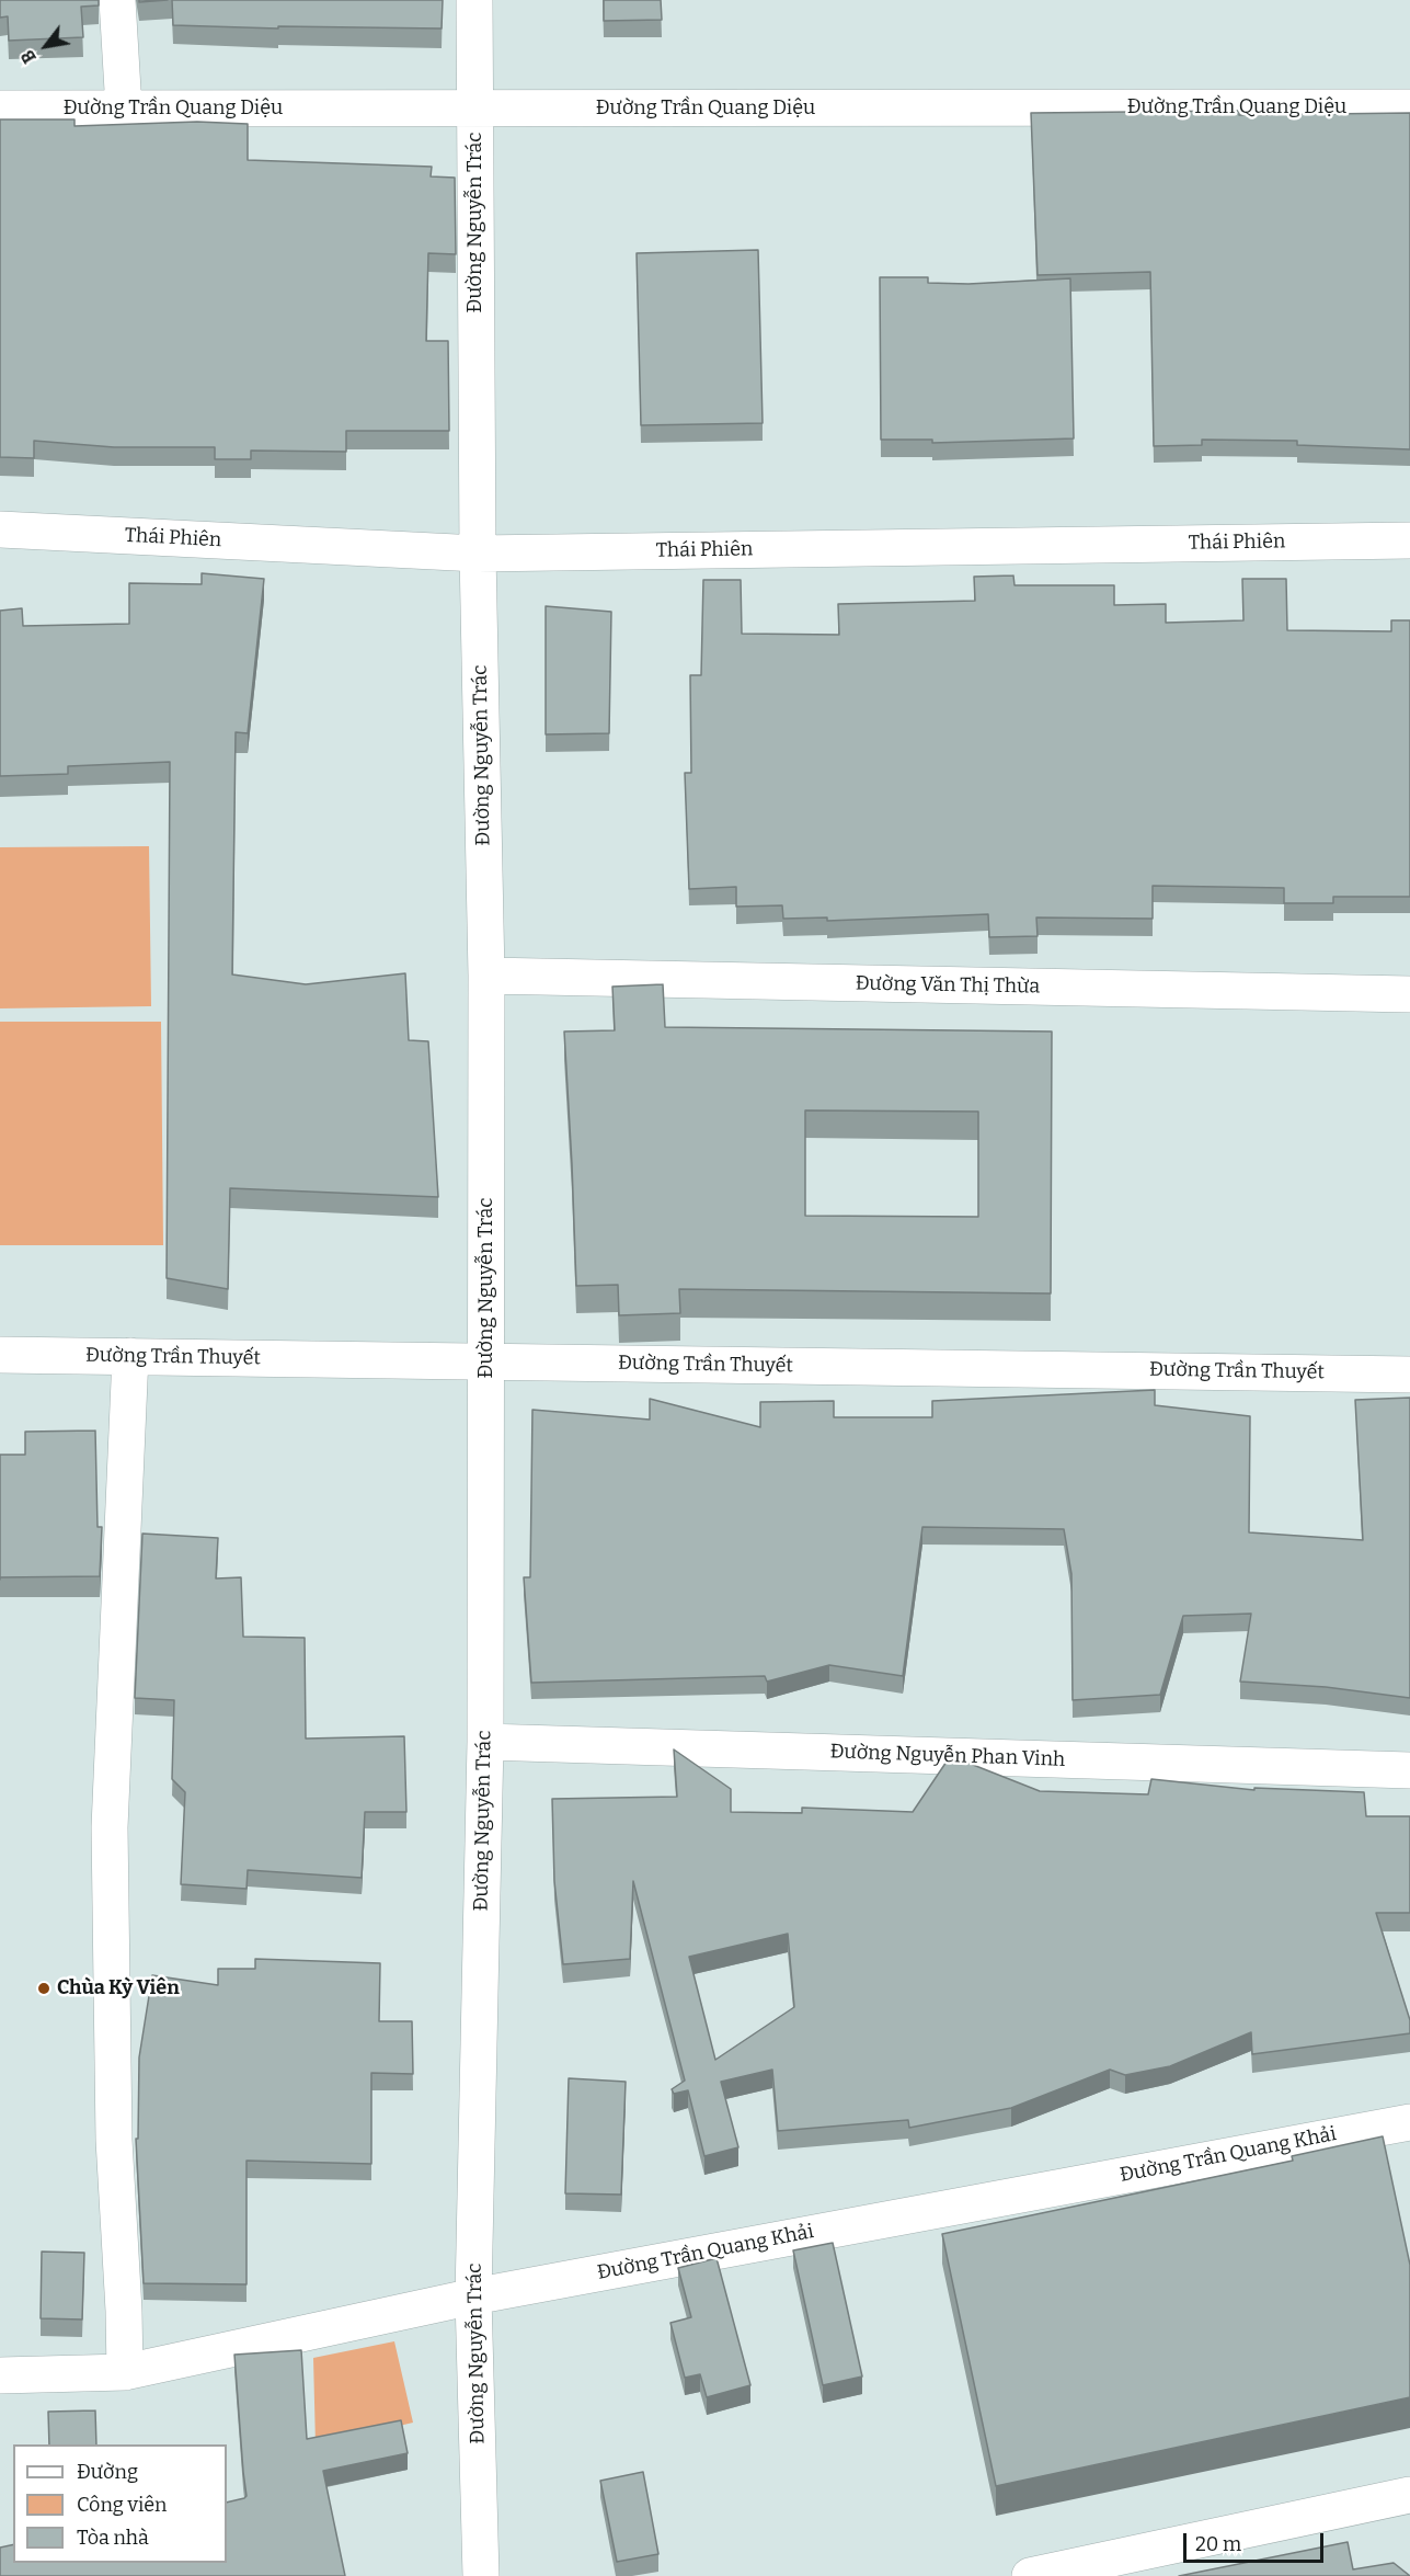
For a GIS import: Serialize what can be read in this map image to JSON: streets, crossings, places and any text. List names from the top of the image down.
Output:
{
  "streets": {
    "street": [
      "Đường Trần Quang Diệu",
      "Đường Nguyễn Trác",
      "Thái Phiên",
      "Đường Văn Thị Thừa",
      "Đường Trần Thuyết",
      "Đường Nguyễn Phan Vinh",
      "Đường Trần Quang Khải"
    ]
  },
  "crossings": [
    ["Đường Trần Quang Diệu", "Đường Nguyễn Trác"],
    ["Đường Nguyễn Trác", "Thái Phiên"],
    ["Đường Nguyễn Trác", "Đường Văn Thị Thừa"],
    ["Đường Nguyễn Trác", "Đường Trần Thuyết"],
    ["Đường Nguyễn Trác", "Đường Nguyễn Phan Vinh"],
    ["Đường Nguyễn Trác", "Đường Trần Quang Khải"]
  ],
  "places": ["Chùa Kỳ Viên"],
  "legend": ["Đường", "Công viên", "Tòa nhà"],
  "scale_bar": "20 m",
  "north": "bottom left"
}
